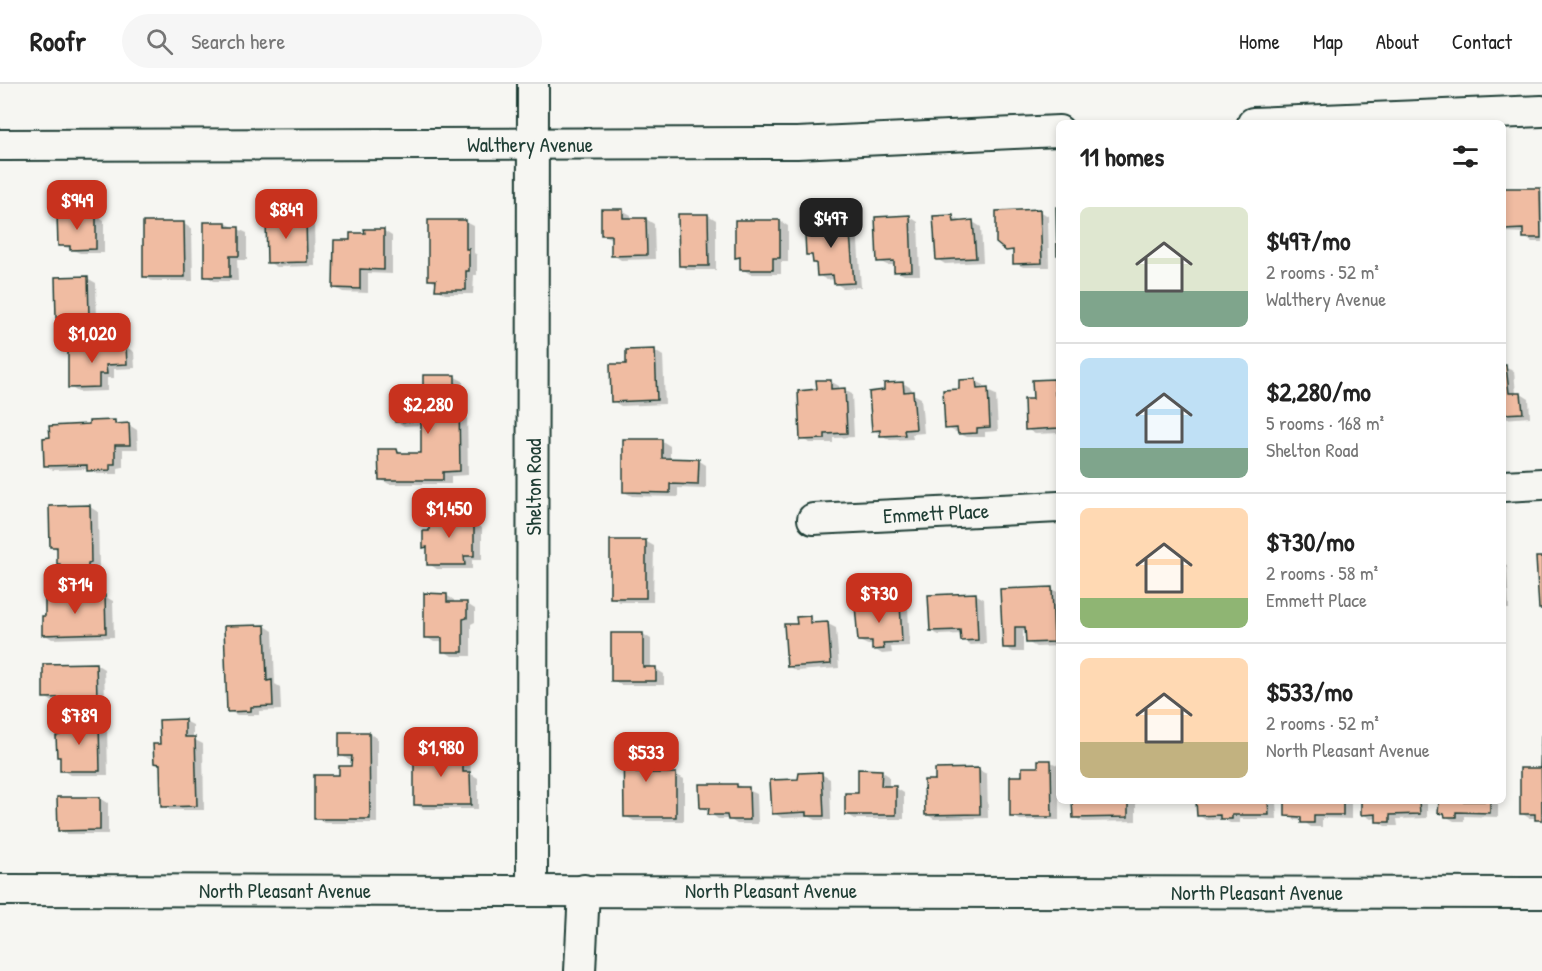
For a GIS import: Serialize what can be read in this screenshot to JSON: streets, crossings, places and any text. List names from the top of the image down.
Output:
{
  "streets": {
    "street": [
      "Walthery Avenue",
      "Shelton Road",
      "Emmett Place",
      "North Pleasant Avenue"
    ]
  },
  "crossings": [
    ["Walthery Avenue", "Shelton Road"],
    ["Shelton Road", "North Pleasant Avenue"]
  ],
  "page": {
    "header": "Roofr",
    "search": "Search here",
    "nav": [
      "Home",
      "Map",
      "About",
      "Contact"
    ],
    "heading": "11 homes",
    "price": [
      "$949",
      "$849",
      "$497",
      "$1,020",
      "$2,280",
      "$1,450",
      "$714",
      "$730",
      "$789",
      "$1,980",
      "$533"
    ],
    "list": [
      {
        "name": "$497/mo",
        "note": "2 rooms · 52 m² · Walthery Avenue"
      },
      {
        "name": "$2,280/mo",
        "note": "5 rooms · 168 m² · Shelton Road"
      },
      {
        "name": "$730/mo",
        "note": "2 rooms · 58 m² · Emmett Place"
      },
      {
        "name": "$533/mo",
        "note": "2 rooms · 52 m² · North Pleasant Avenue"
      }
    ]
  }
}
